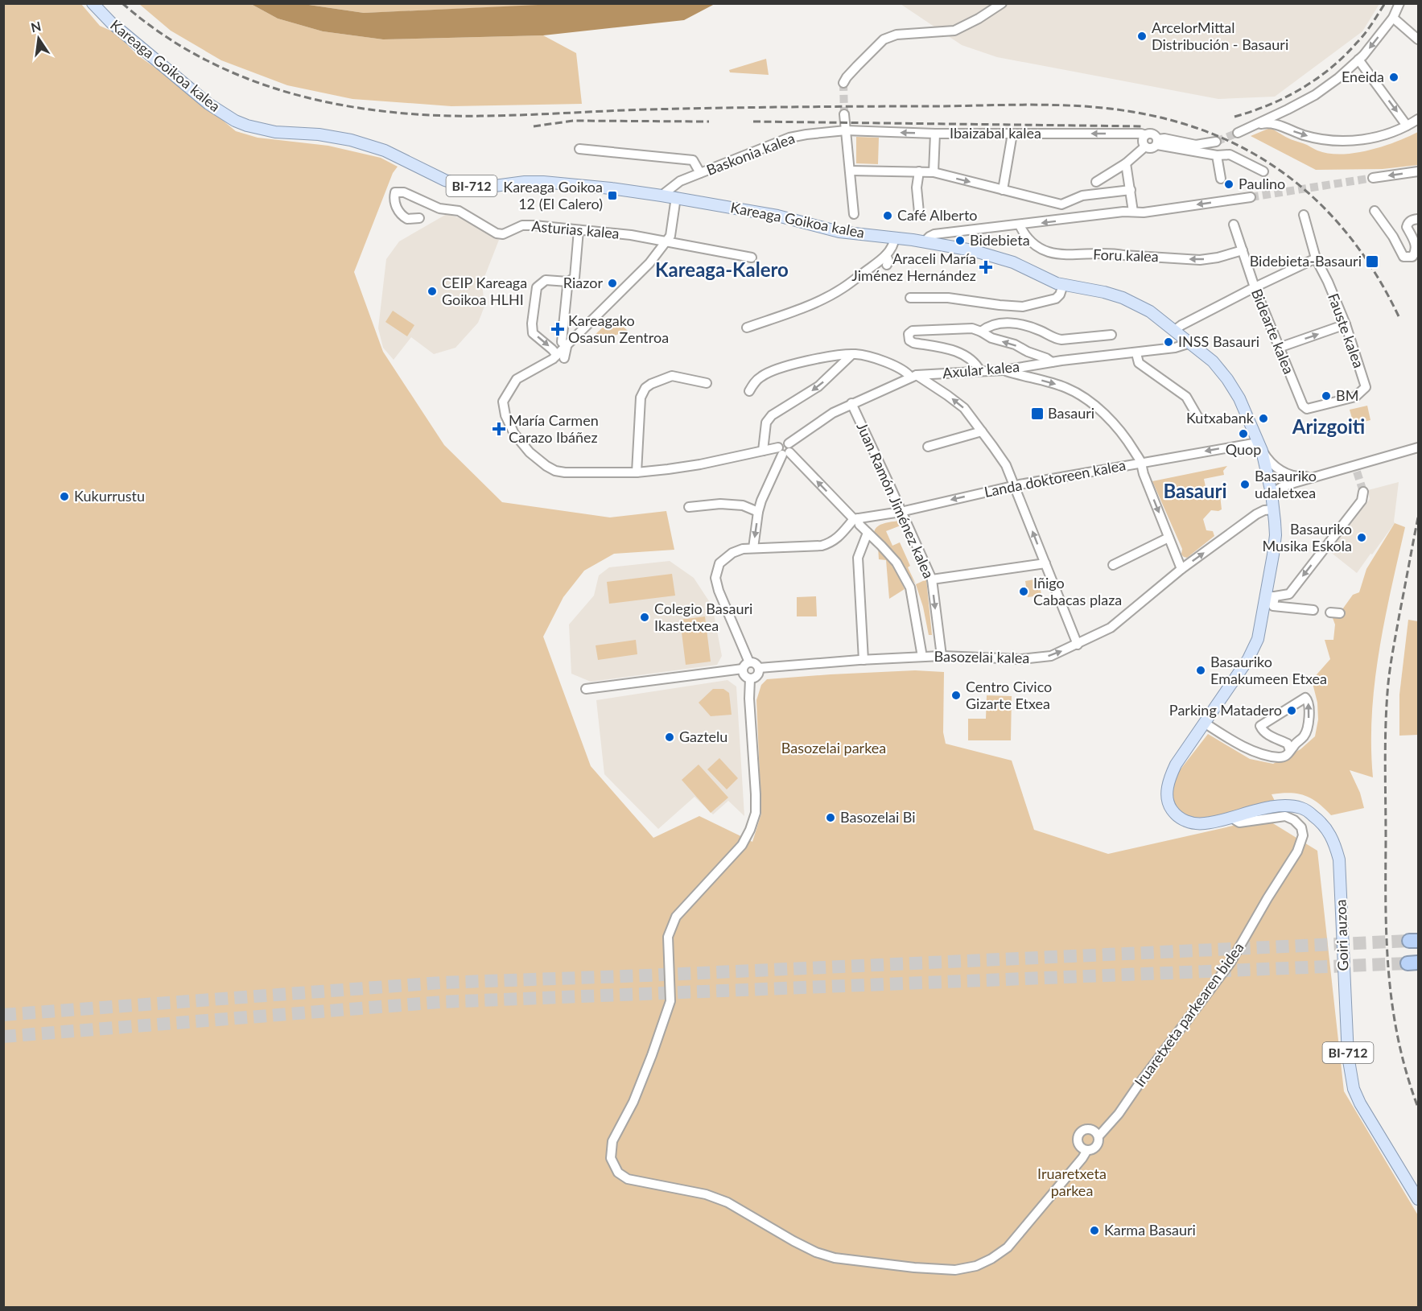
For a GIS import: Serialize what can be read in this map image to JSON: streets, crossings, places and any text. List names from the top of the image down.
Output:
{
  "streets": {
    "main road": ["Kareaga Goikoa kalea", "BI-712", "Goiri auzoa"],
    "street": [
      "Ibaizabal kalea",
      "Baskonia kalea",
      "Asturias kalea",
      "Foru kalea",
      "Fauste kalea",
      "Bidearte kalea",
      "Axular kalea",
      "Landa doktoreen kalea",
      "Juan Ramón Jiménez kalea",
      "Basozelai kalea",
      "Iruaretxeta parkearen bidea"
    ]
  },
  "crossings": [
    ["Kareaga Goikoa kalea", "Baskonia kalea"],
    ["Kareaga Goikoa kalea", "Axular kalea"],
    ["Kareaga Goikoa kalea", "Landa doktoreen kalea"],
    ["Kareaga Goikoa kalea", "Basozelai kalea"],
    ["Kareaga Goikoa kalea", "Goiri auzoa"],
    ["Ibaizabal kalea", "Baskonia kalea"],
    ["Foru kalea", "Bidearte kalea"],
    ["Fauste kalea", "Bidearte kalea"],
    ["Axular kalea", "Juan Ramón Jiménez kalea"],
    ["Landa doktoreen kalea", "Juan Ramón Jiménez kalea"],
    ["Juan Ramón Jiménez kalea", "Basozelai kalea"],
    ["Goiri auzoa", "Iruaretxeta parkearen bidea"]
  ],
  "one_way": ["Basozelai kalea"],
  "districts": ["Kareaga-Kalero", "Arizgoiti", "Basauri"],
  "parks": ["Basozelai parkea", "Iruaretxeta parkea"],
  "places": {
    "other": [
      "ArcelorMittal Distribución - Basauri",
      "Eneida",
      "Paulino",
      "Café Alberto",
      "Bidebieta",
      "Riazor",
      "CEIP Kareaga Goikoa HLHI",
      "INSS Basauri",
      "BM",
      "Kutxabank",
      "Quop",
      "Basauriko udaletxea",
      "Kukurrustu",
      "Basauriko Musika Eskola",
      "Iñigo Cabacas plaza",
      "Colegio Basauri Ikastetxea",
      "Basauriko Emakumeen Etxea",
      "Centro Civico Gizarte Etxea",
      "Parking Matadero",
      "Gaztelu",
      "Basozelai Bi",
      "Karma Basauri"
    ],
    "transit": ["Kareaga Goikoa 12 (El Calero)", "Bidebieta-Basauri", "Basauri"],
    "health": ["Araceli María Jiménez Hernández", "Kareagako Osasun Zentroa", "María Carmen Carazo Ibáñez"]
  },
  "north": "top"
}
